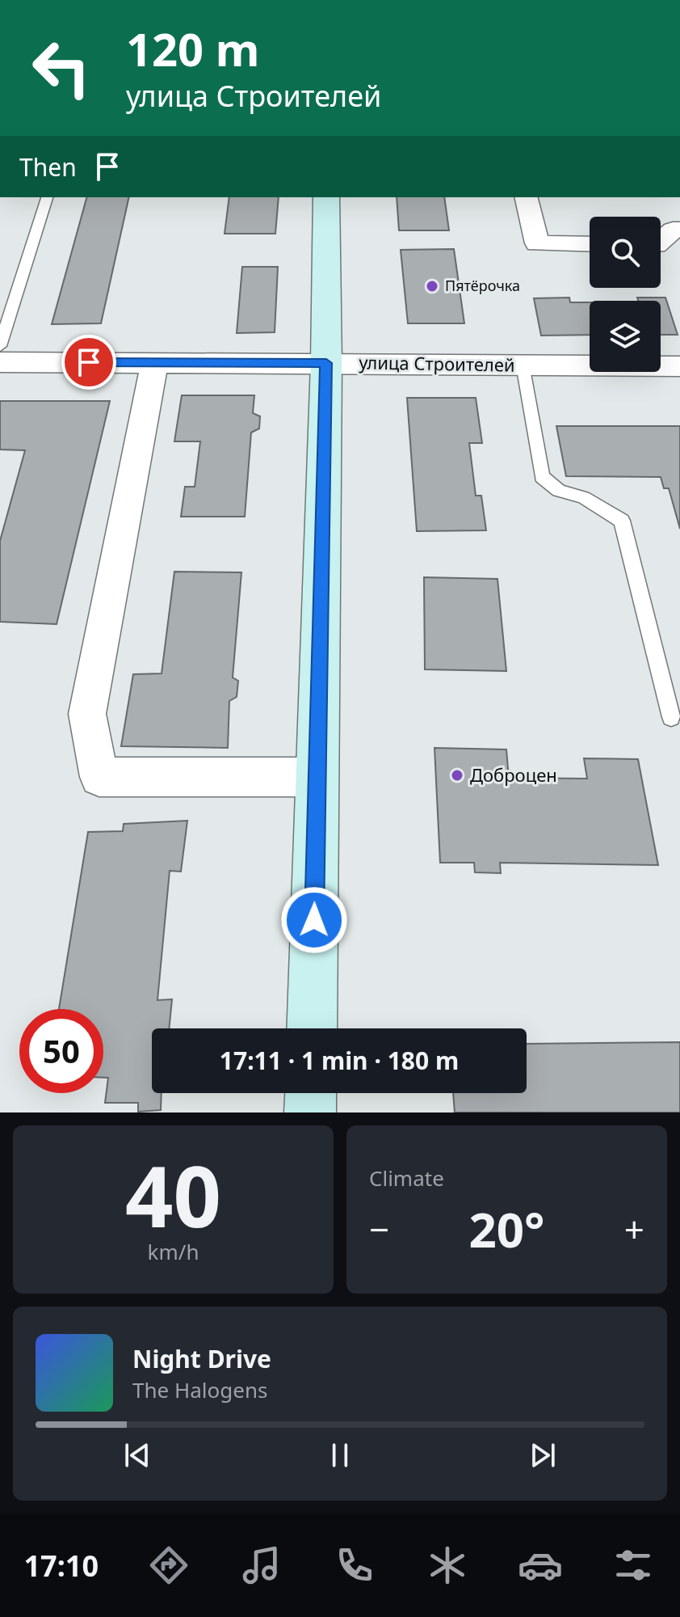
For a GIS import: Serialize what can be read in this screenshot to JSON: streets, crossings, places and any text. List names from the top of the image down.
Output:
{
  "streets": {
    "street": ["улица Строителей"]
  },
  "places": ["Пятёрочка", "Доброцен"],
  "page": {
    "turn": ["120 m", "улица Строителей"],
    "then": "Then",
    "limit": "50",
    "trip": "17:11 · 1 min · 180 m",
    "tile": [
      ["40", "km/h"],
      "Climate"
    ],
    "heat": ["−", "20°", "+"],
    "song": ["Night Drive", "The Halogens"],
    "tabs": "17:10"
  }
}
